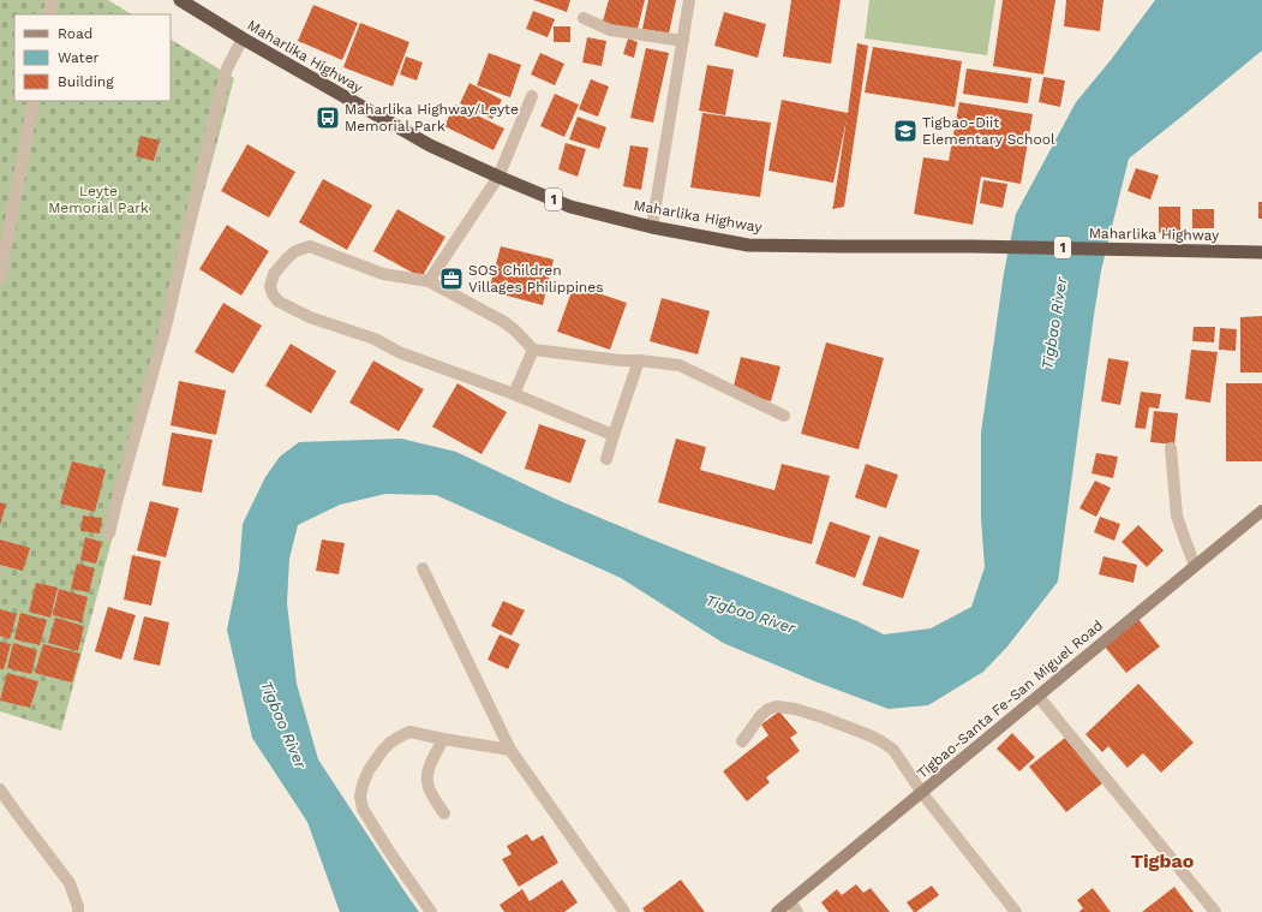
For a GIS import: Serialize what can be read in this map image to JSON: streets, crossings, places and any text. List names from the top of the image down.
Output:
{
  "streets": {
    "highway": ["Maharlika Highway", "1"],
    "main road": ["Tigbao-Santa Fe-San Miguel Road"]
  },
  "districts": ["Tigbao"],
  "water": ["Tigbao River"],
  "parks": ["Leyte Memorial Park"],
  "places": {
    "bus stop": ["Maharlika Highway/Leyte Memorial Park"],
    "school or university": ["Tigbao-Diit Elementary School"],
    "office": ["SOS Children Villages Philippines"]
  },
  "legend": ["Road", "Water", "Building"]
}
